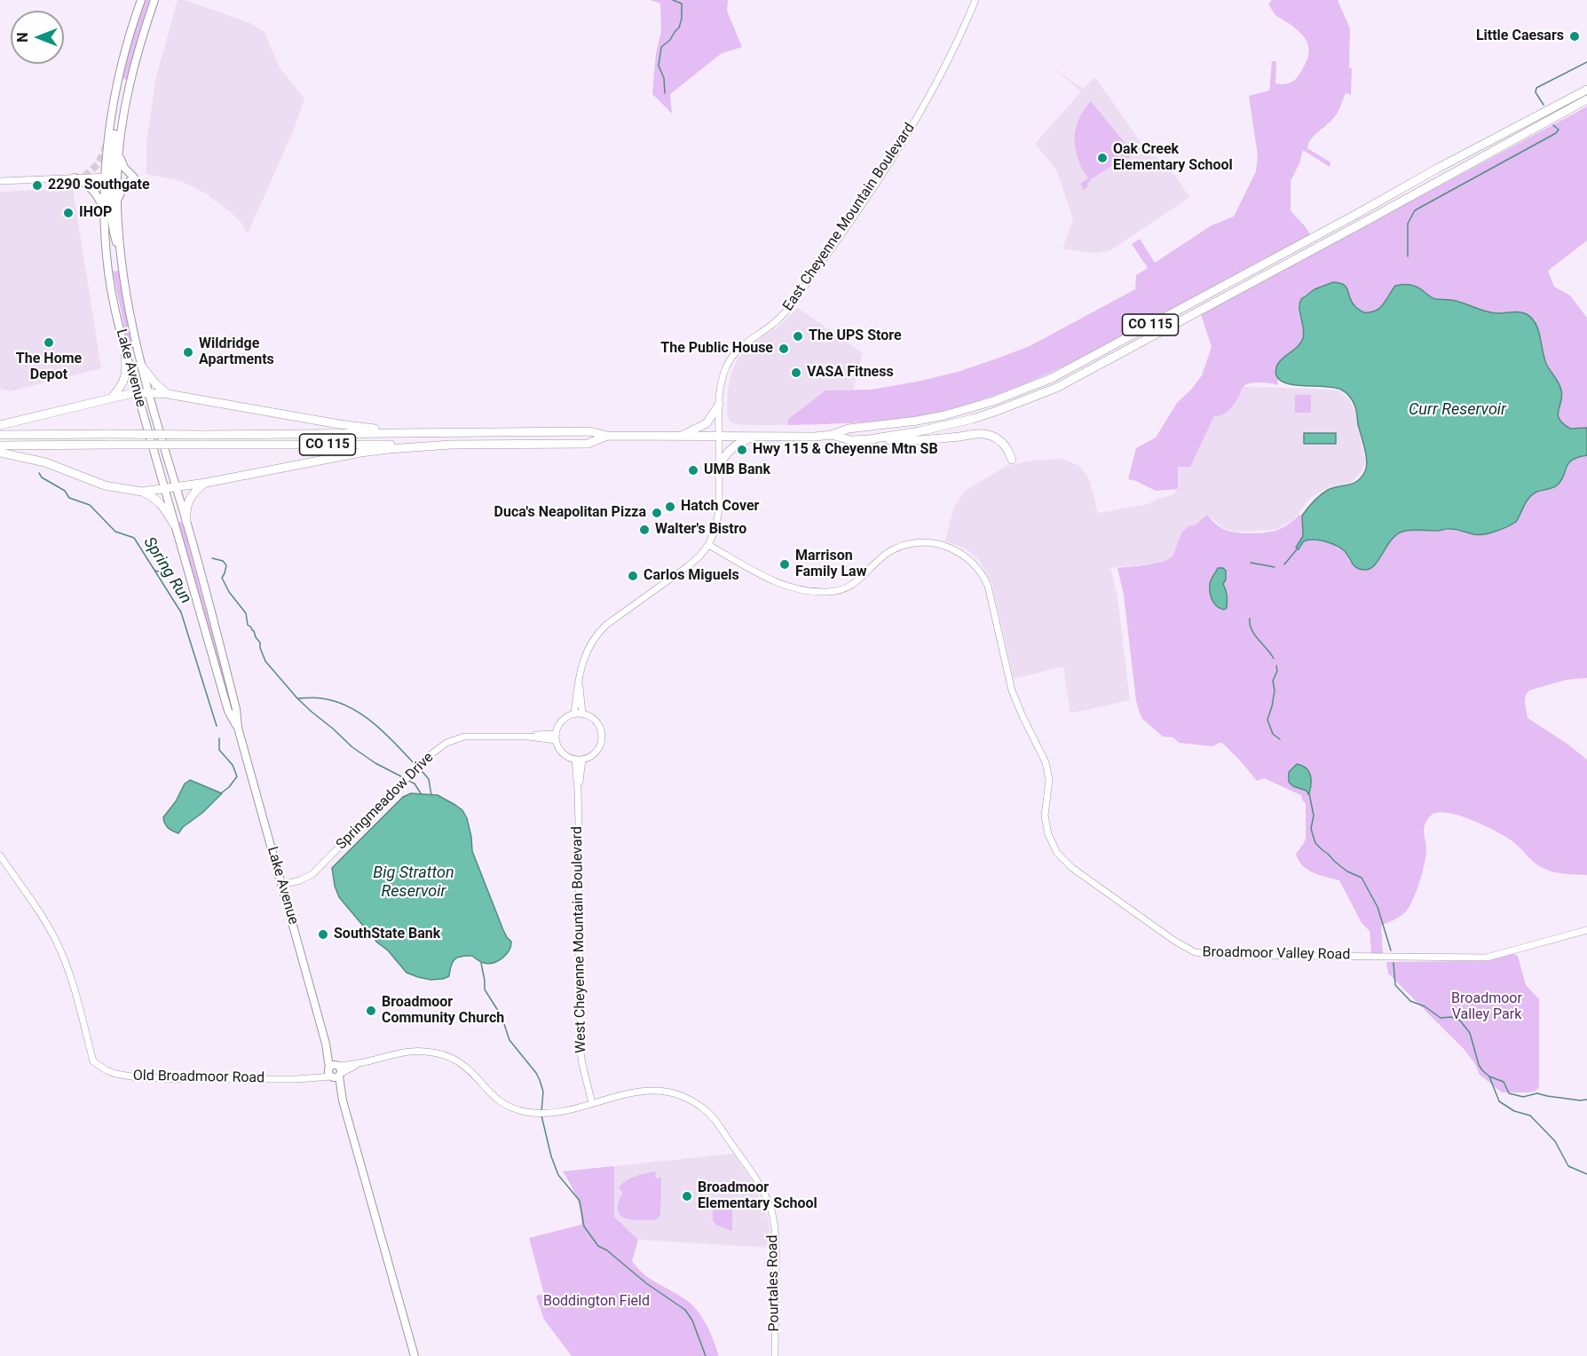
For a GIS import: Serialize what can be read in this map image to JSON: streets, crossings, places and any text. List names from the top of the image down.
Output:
{
  "streets": {
    "highway": ["CO 115"],
    "main road": ["Lake Avenue"],
    "street": [
      "East Cheyenne Mountain Boulevard",
      "Springmeadow Drive",
      "West Cheyenne Mountain Boulevard",
      "Broadmoor Valley Road",
      "Old Broadmoor Road",
      "Pourtales Road"
    ]
  },
  "crossings": [
    ["East Cheyenne Mountain Boulevard", "CO 115"],
    ["East Cheyenne Mountain Boulevard", "Springmeadow Drive"],
    ["East Cheyenne Mountain Boulevard", "West Cheyenne Mountain Boulevard"],
    ["East Cheyenne Mountain Boulevard", "Broadmoor Valley Road"],
    ["Lake Avenue", "Springmeadow Drive"],
    ["Lake Avenue", "Old Broadmoor Road"],
    ["Springmeadow Drive", "West Cheyenne Mountain Boulevard"],
    ["West Cheyenne Mountain Boulevard", "Old Broadmoor Road"],
    ["West Cheyenne Mountain Boulevard", "Pourtales Road"],
    ["Old Broadmoor Road", "Pourtales Road"]
  ],
  "water": ["Curr Reservoir", "Spring Run", "Big Stratton Reservoir"],
  "parks": ["Broadmoor Valley Park", "Boddington Field"],
  "places": [
    "Little Caesars",
    "Oak Creek Elementary School",
    "2290 Southgate",
    "IHOP",
    "The UPS Store",
    "The Home Depot",
    "The Public House",
    "Wildridge Apartments",
    "VASA Fitness",
    "Hwy 115 & Cheyenne Mtn SB",
    "UMB Bank",
    "Hatch Cover",
    "Duca's Neapolitan Pizza",
    "Walter's Bistro",
    "Marrison Family Law",
    "Carlos Miguels",
    "SouthState Bank",
    "Broadmoor Community Church",
    "Broadmoor Elementary School"
  ],
  "north": "left"
}
